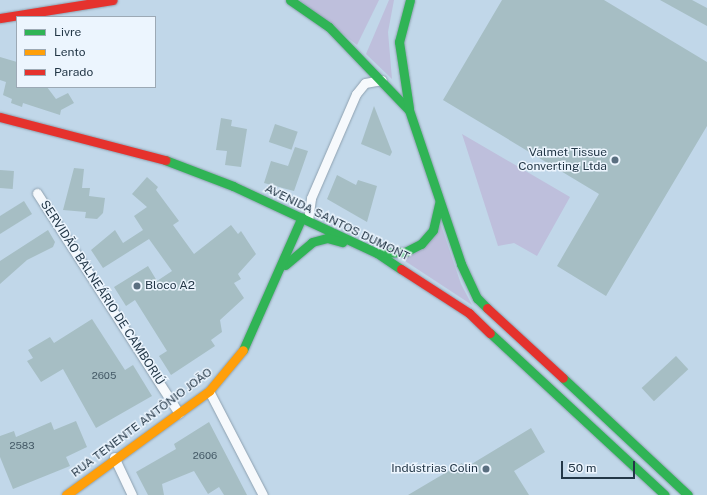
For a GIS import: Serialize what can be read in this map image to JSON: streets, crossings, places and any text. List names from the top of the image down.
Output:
{
  "streets": {
    "main road": ["AVENIDA SANTOS DUMONT", "RUA TENENTE ANTÔNIO JOÃO"],
    "street": ["SERVIDÃO BALNEÁRIO DE CAMBORIÚ"]
  },
  "crossings": [
    ["AVENIDA SANTOS DUMONT", "RUA TENENTE ANTÔNIO JOÃO"],
    ["SERVIDÃO BALNEÁRIO DE CAMBORIÚ", "RUA TENENTE ANTÔNIO JOÃO"]
  ],
  "places": ["Valmet Tissue Converting Ltda", "Bloco A2", "Indústrias Colin"],
  "house_numbers": ["2605", "2583", "2606"],
  "legend": ["Livre", "Lento", "Parado"],
  "scale_bar": "50 m"
}
